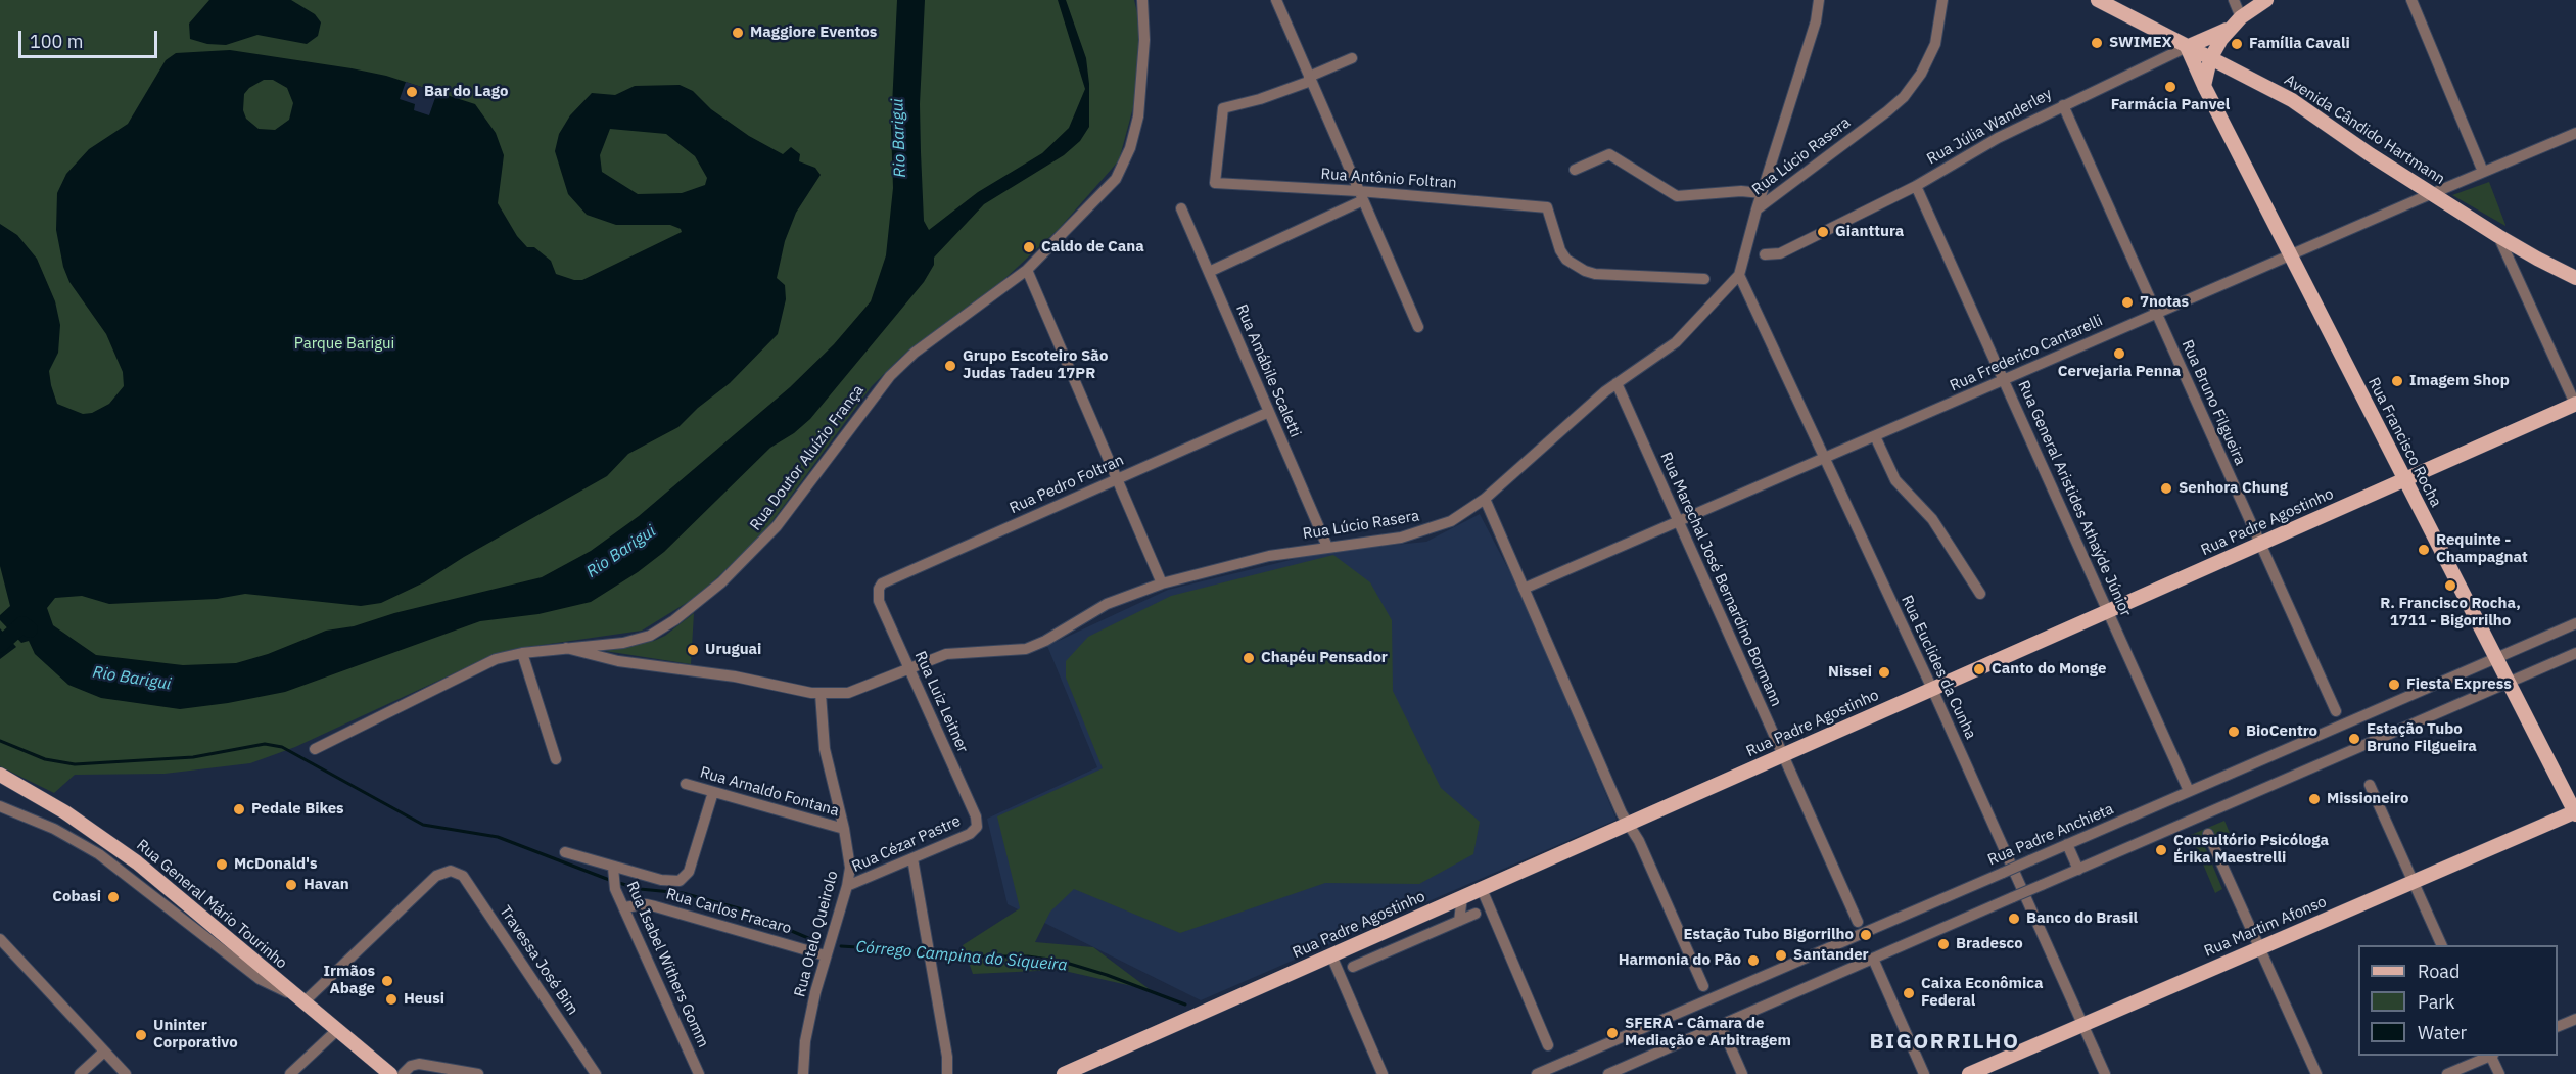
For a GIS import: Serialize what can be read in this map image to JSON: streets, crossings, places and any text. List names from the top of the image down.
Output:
{
  "streets": {
    "main road": [
      "Rua Júlia Wanderley",
      "Avenida Cândido Hartmann",
      "Rua Francisco Rocha",
      "Rua Padre Agostinho",
      "Rua General Mário Tourinho",
      "Rua Martim Afonso"
    ],
    "street": [
      "Rua Lúcio Rasera",
      "Rua Antônio Foltran",
      "Rua Frederico Cantarelli",
      "Rua Amábile Scaletti",
      "Rua Bruno Filgueira",
      "Rua Doutor Aluízio França",
      "Rua Pedro Foltran",
      "Rua General Aristides Athaýde Júnior",
      "Rua Marechal José Bernardino Bormann",
      "Rua Euclides da Cunha",
      "Rua Luiz Leitner",
      "Rua Arnaldo Fontana",
      "Rua Padre Anchieta",
      "Rua Cézar Pastre",
      "Rua Carlos Fracaro",
      "Rua Otelo Queirolo",
      "Travessa José Bim",
      "Rua Isabel Withers Gomm"
    ]
  },
  "crossings": [
    ["Rua Júlia Wanderley", "Avenida Cândido Hartmann"],
    ["Rua Júlia Wanderley", "Rua Bruno Filgueira"],
    ["Rua Júlia Wanderley", "Rua Francisco Rocha"],
    ["Rua Júlia Wanderley", "Rua General Aristides Athaýde Júnior"],
    ["Avenida Cândido Hartmann", "Rua Frederico Cantarelli"],
    ["Avenida Cândido Hartmann", "Rua Francisco Rocha"],
    ["Rua Lúcio Rasera", "Rua Amábile Scaletti"],
    ["Rua Lúcio Rasera", "Rua Doutor Aluízio França"],
    ["Rua Lúcio Rasera", "Rua Marechal José Bernardino Bormann"],
    ["Rua Lúcio Rasera", "Rua Euclides da Cunha"],
    ["Rua Lúcio Rasera", "Rua Luiz Leitner"],
    ["Rua Lúcio Rasera", "Rua Otelo Queirolo"],
    ["Rua Frederico Cantarelli", "Rua Bruno Filgueira"],
    ["Rua Frederico Cantarelli", "Rua Francisco Rocha"],
    ["Rua Frederico Cantarelli", "Rua General Aristides Athaýde Júnior"],
    ["Rua Frederico Cantarelli", "Rua Marechal José Bernardino Bormann"],
    ["Rua Frederico Cantarelli", "Rua Euclides da Cunha"],
    ["Rua Amábile Scaletti", "Rua Pedro Foltran"],
    ["Rua Bruno Filgueira", "Rua Padre Agostinho"],
    ["Rua Francisco Rocha", "Rua Padre Agostinho"],
    ["Rua Francisco Rocha", "Rua Padre Anchieta"],
    ["Rua Francisco Rocha", "Rua Martim Afonso"],
    ["Rua Pedro Foltran", "Rua Luiz Leitner"],
    ["Rua General Aristides Athaýde Júnior", "Rua Padre Agostinho"],
    ["Rua General Aristides Athaýde Júnior", "Rua Padre Anchieta"],
    ["Rua Padre Agostinho", "Rua Marechal José Bernardino Bormann"],
    ["Rua Padre Agostinho", "Rua Euclides da Cunha"],
    ["Rua Euclides da Cunha", "Rua Martim Afonso"],
    ["Rua Luiz Leitner", "Rua Cézar Pastre"],
    ["Rua Arnaldo Fontana", "Rua Carlos Fracaro"],
    ["Rua Arnaldo Fontana", "Rua Otelo Queirolo"],
    ["Rua Cézar Pastre", "Rua Otelo Queirolo"],
    ["Rua General Mário Tourinho", "Travessa José Bim"],
    ["Rua Carlos Fracaro", "Rua Otelo Queirolo"],
    ["Rua Carlos Fracaro", "Rua Isabel Withers Gomm"]
  ],
  "districts": ["BIGORRILHO"],
  "water": ["Rio Barigui", "Córrego Campina do Siqueira"],
  "parks": ["Parque Barigui"],
  "places": [
    "Maggiore Eventos",
    "SWIMEX",
    "Família Cavali",
    "Farmácia Panvel",
    "Bar do Lago",
    "Gianttura",
    "Caldo de Cana",
    "7notas",
    "Cervejaria Penna",
    "Grupo Escoteiro São Judas Tadeu 17PR",
    "Imagem Shop",
    "Senhora Chung",
    "Requinte - Champagnat",
    "R. Francisco Rocha, 1711 - Bigorrilho",
    "Uruguai",
    "Chapéu Pensador",
    "Canto do Monge",
    "Nissei",
    "Fiesta Express",
    "BioCentro",
    "Estação Tubo Bruno Filgueira",
    "Missioneiro",
    "Pedale Bikes",
    "Consultório Psicóloga Érika Maestrelli",
    "McDonald's",
    "Havan",
    "Cobasi",
    "Banco do Brasil",
    "Estação Tubo Bigorrilho",
    "Bradesco",
    "Santander",
    "Harmonia do Pão",
    "Irmãos Abage",
    "Caixa Econômica Federal",
    "Heusi",
    "SFERA - Câmara de Mediação e Arbitragem",
    "Uninter Corporativo"
  ],
  "legend": ["Road", "Park", "Water"],
  "scale_bar": "100 m"
}
